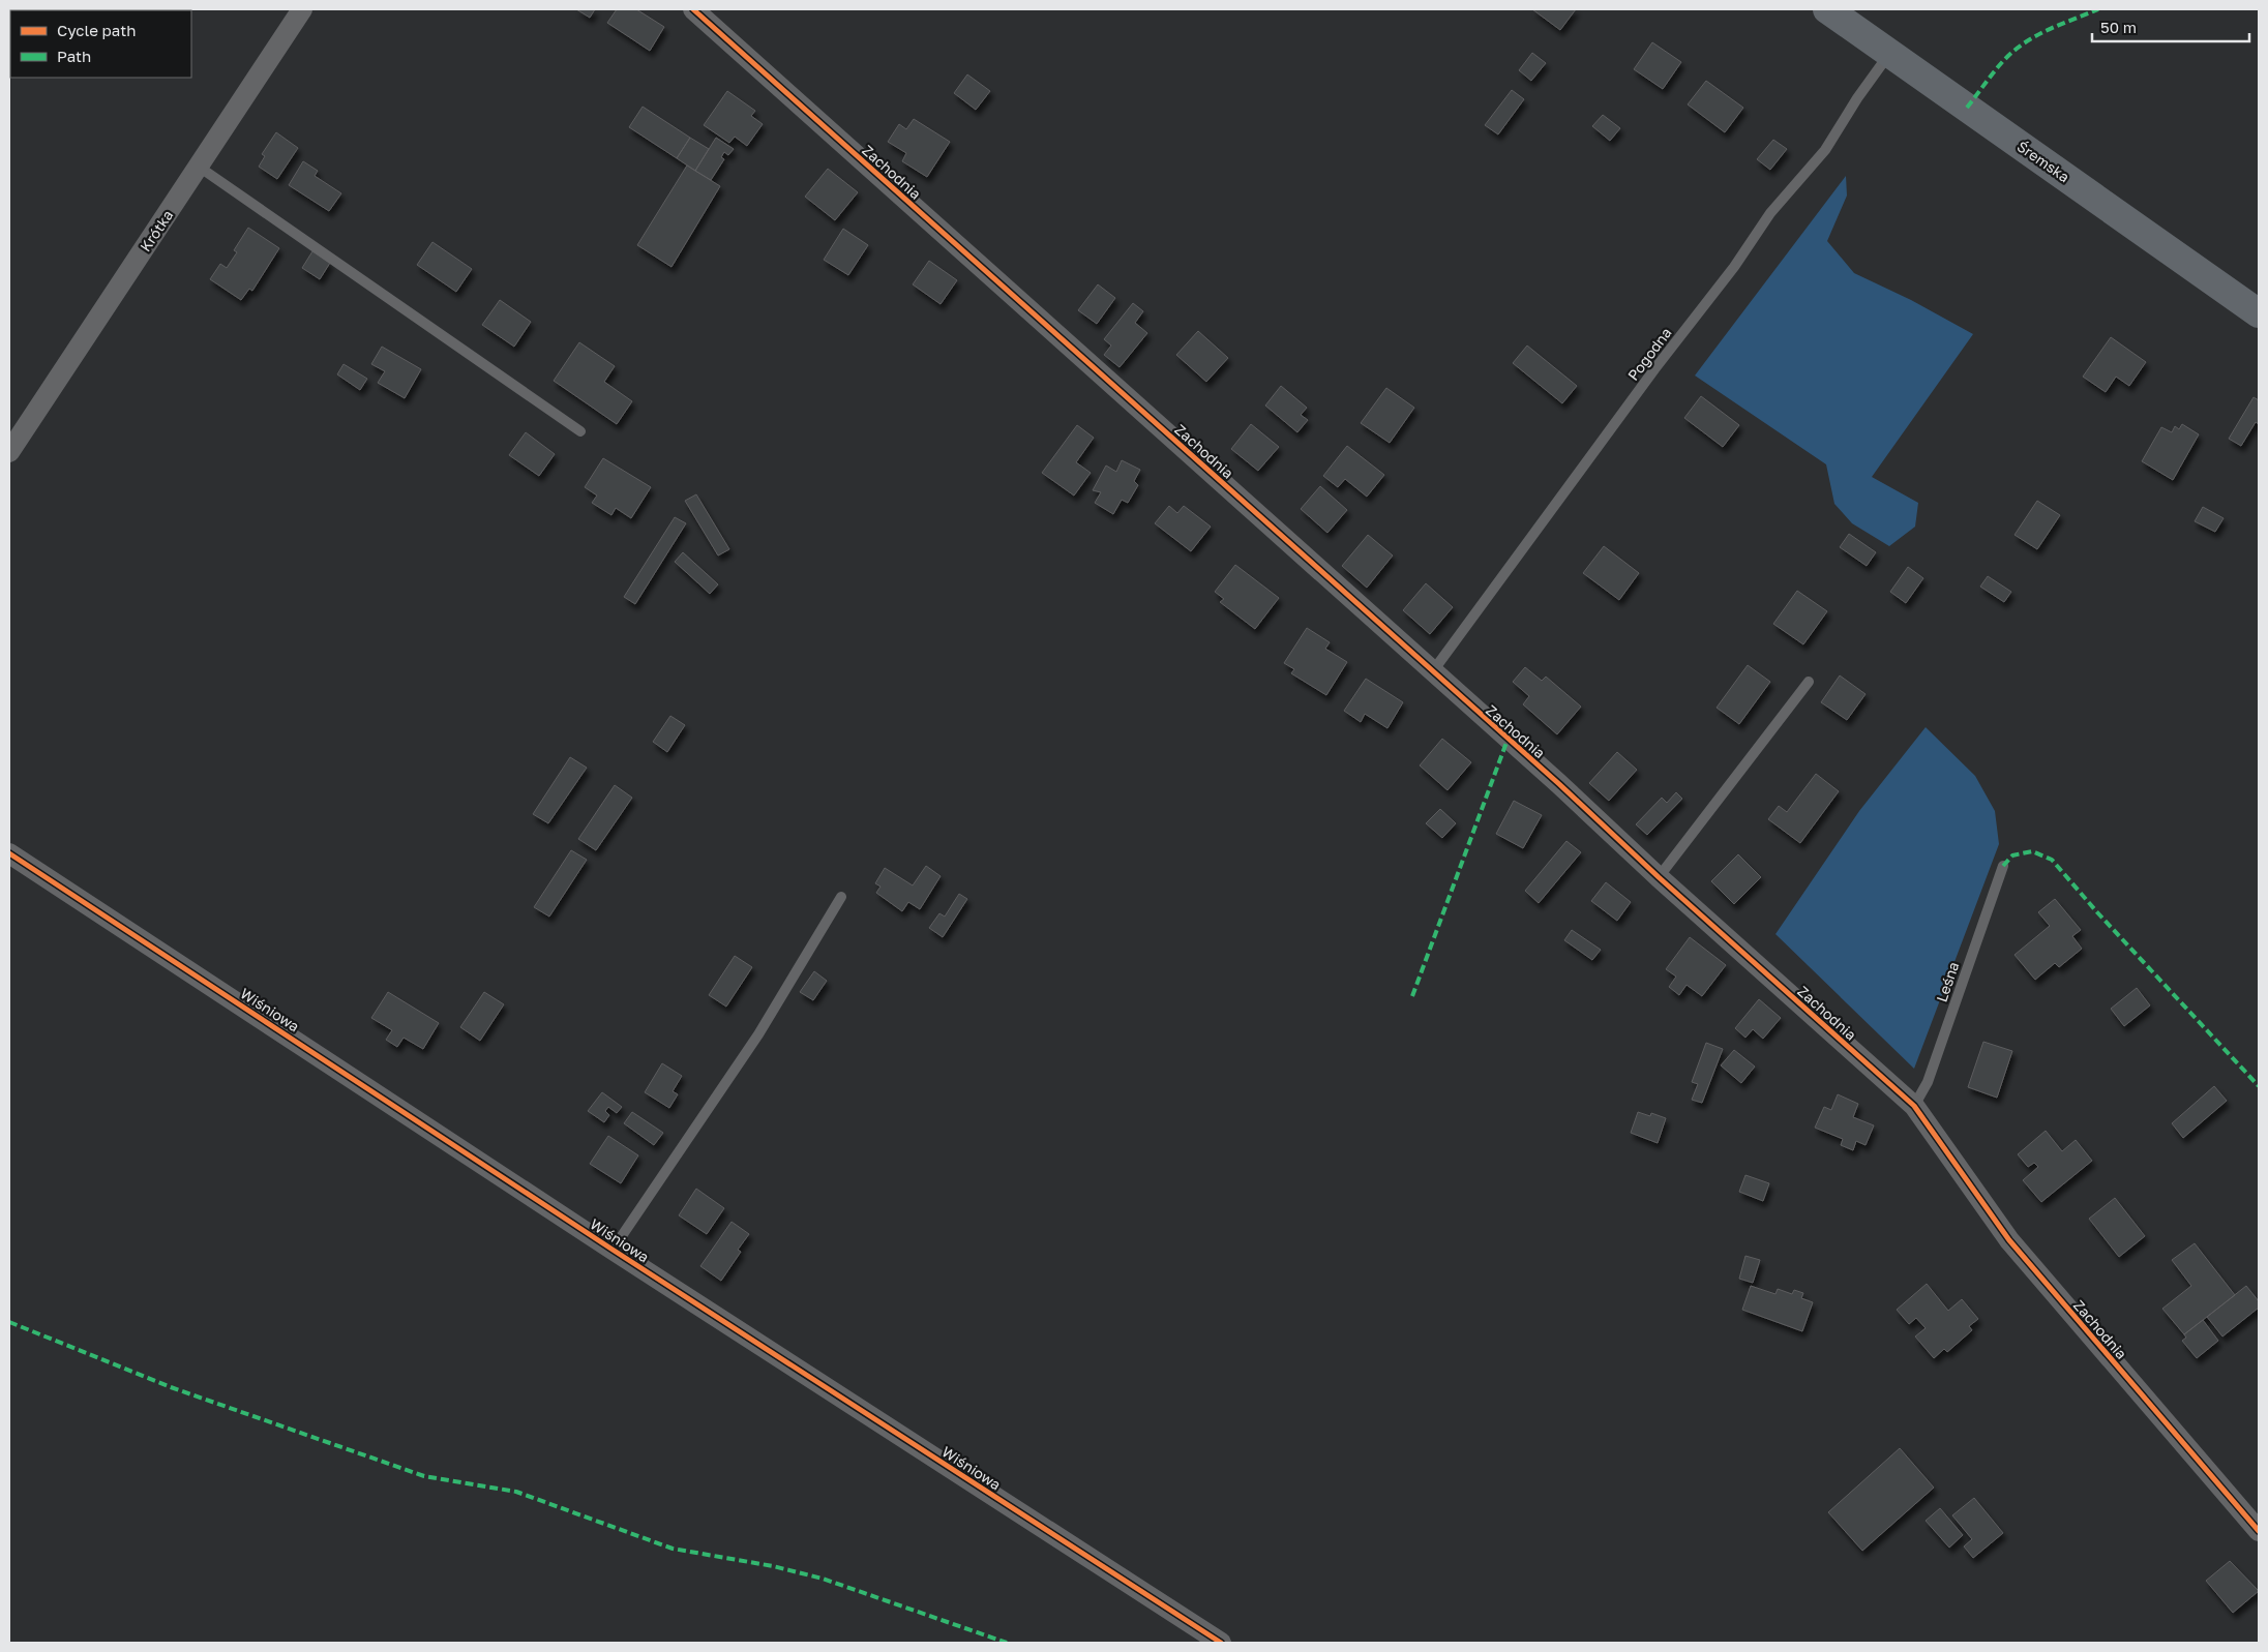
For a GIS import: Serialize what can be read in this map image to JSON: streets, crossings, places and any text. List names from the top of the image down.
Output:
{
  "streets": {
    "main road": ["Śremska"],
    "street": ["Zachodnia", "Krótka", "Wiśniowa"],
    "lane": ["Pogodna", "Leśna"]
  },
  "crossings": [
    ["Śremska", "Pogodna"],
    ["Zachodnia", "Pogodna"],
    ["Zachodnia", "Leśna"]
  ],
  "legend": ["Cycle path", "Path"],
  "scale_bar": "50 m"
}
